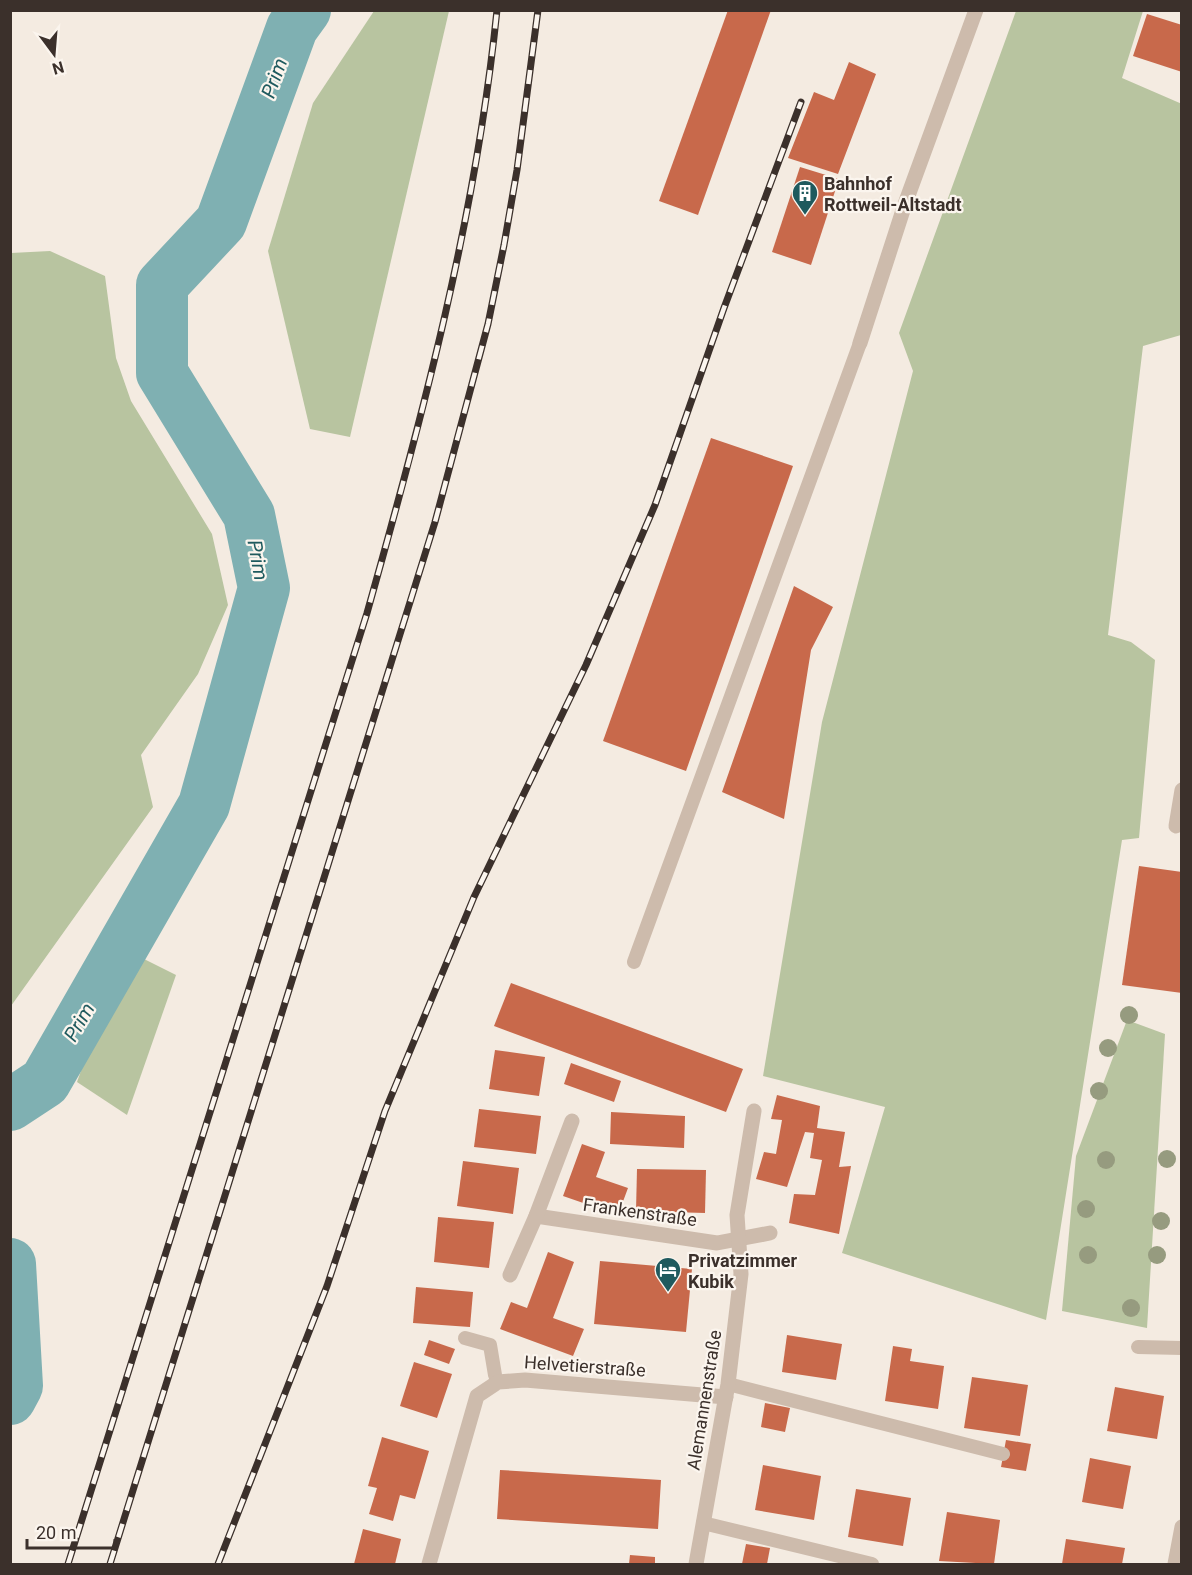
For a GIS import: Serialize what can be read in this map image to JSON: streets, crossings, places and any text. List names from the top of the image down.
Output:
{
  "streets": {
    "street": ["Frankenstraße", "Helvetierstraße", "Alemannenstraße"]
  },
  "crossings": [
    ["Frankenstraße", "Alemannenstraße"],
    ["Helvetierstraße", "Alemannenstraße"]
  ],
  "water": ["Prim"],
  "places": {
    "building": ["Bahnhof Rottweil-Altstadt"],
    "hotel": ["Privatzimmer Kubik"]
  },
  "scale_bar": "20 m",
  "north": "bottom"
}
